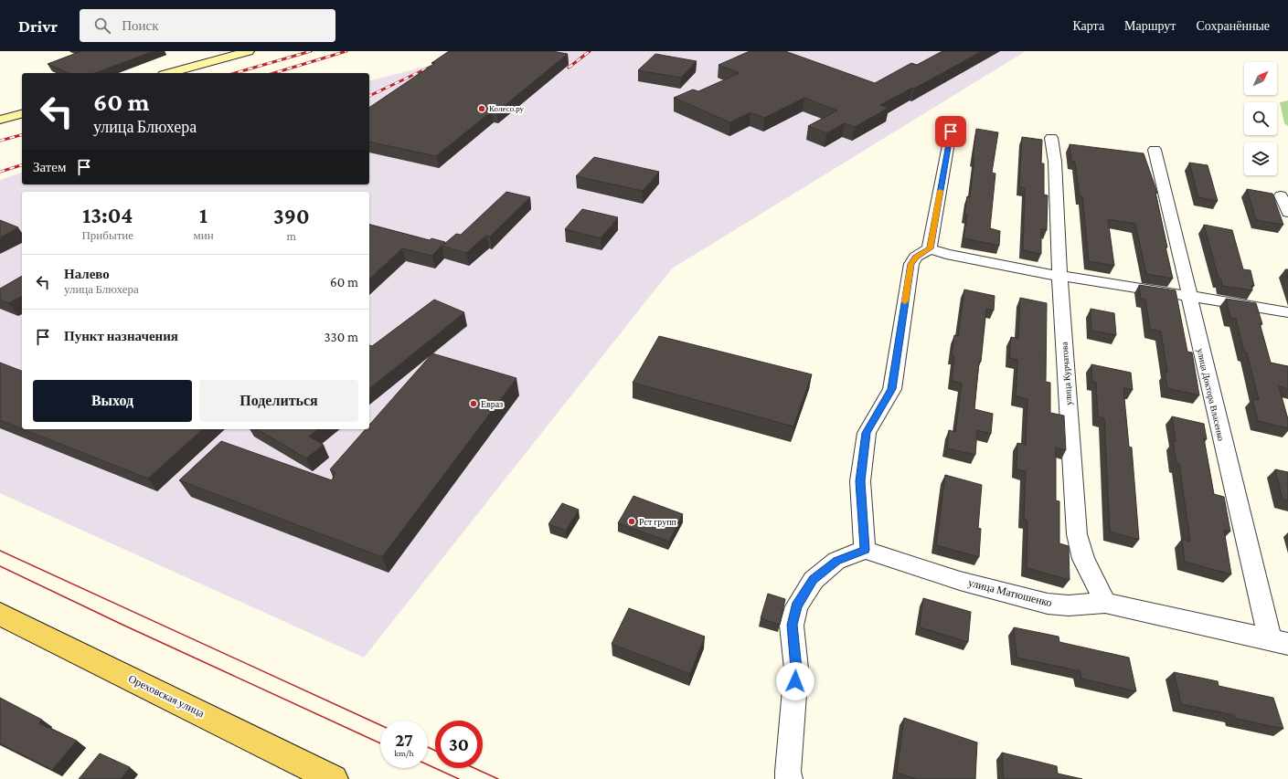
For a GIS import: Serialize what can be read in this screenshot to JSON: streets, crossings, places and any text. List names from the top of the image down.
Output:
{
  "streets": {
    "main road": ["Ореховская улица"],
    "street": ["улица Курчатова", "улица Доктора Власенко", "улица Матюшенко"]
  },
  "crossings": [
    ["улица Курчатова", "улица Матюшенко"],
    ["улица Доктора Власенко", "улица Матюшенко"]
  ],
  "places": ["Колесо.ру", "Евраз", "Рст групп"],
  "north": "top right",
  "page": {
    "header": "Drivr",
    "search": "Поиск",
    "nav": ["Карта", "Маршрут", "Сохранённые"],
    "turn": ["60 m", "улица Блюхера"],
    "then": "Затем",
    "eta": [
      "13:04",
      "Прибытие",
      "1",
      "мин",
      "390",
      "m"
    ],
    "list": [
      {
        "name": "Налево",
        "note": "улица Блюхера",
        "value": "60 m"
      },
      {
        "name": "Пункт назначения",
        "value": "330 m"
      }
    ],
    "buttons": ["Выход", "Поделиться"],
    "speed": "27 km/h",
    "limit": "30"
  }
}
